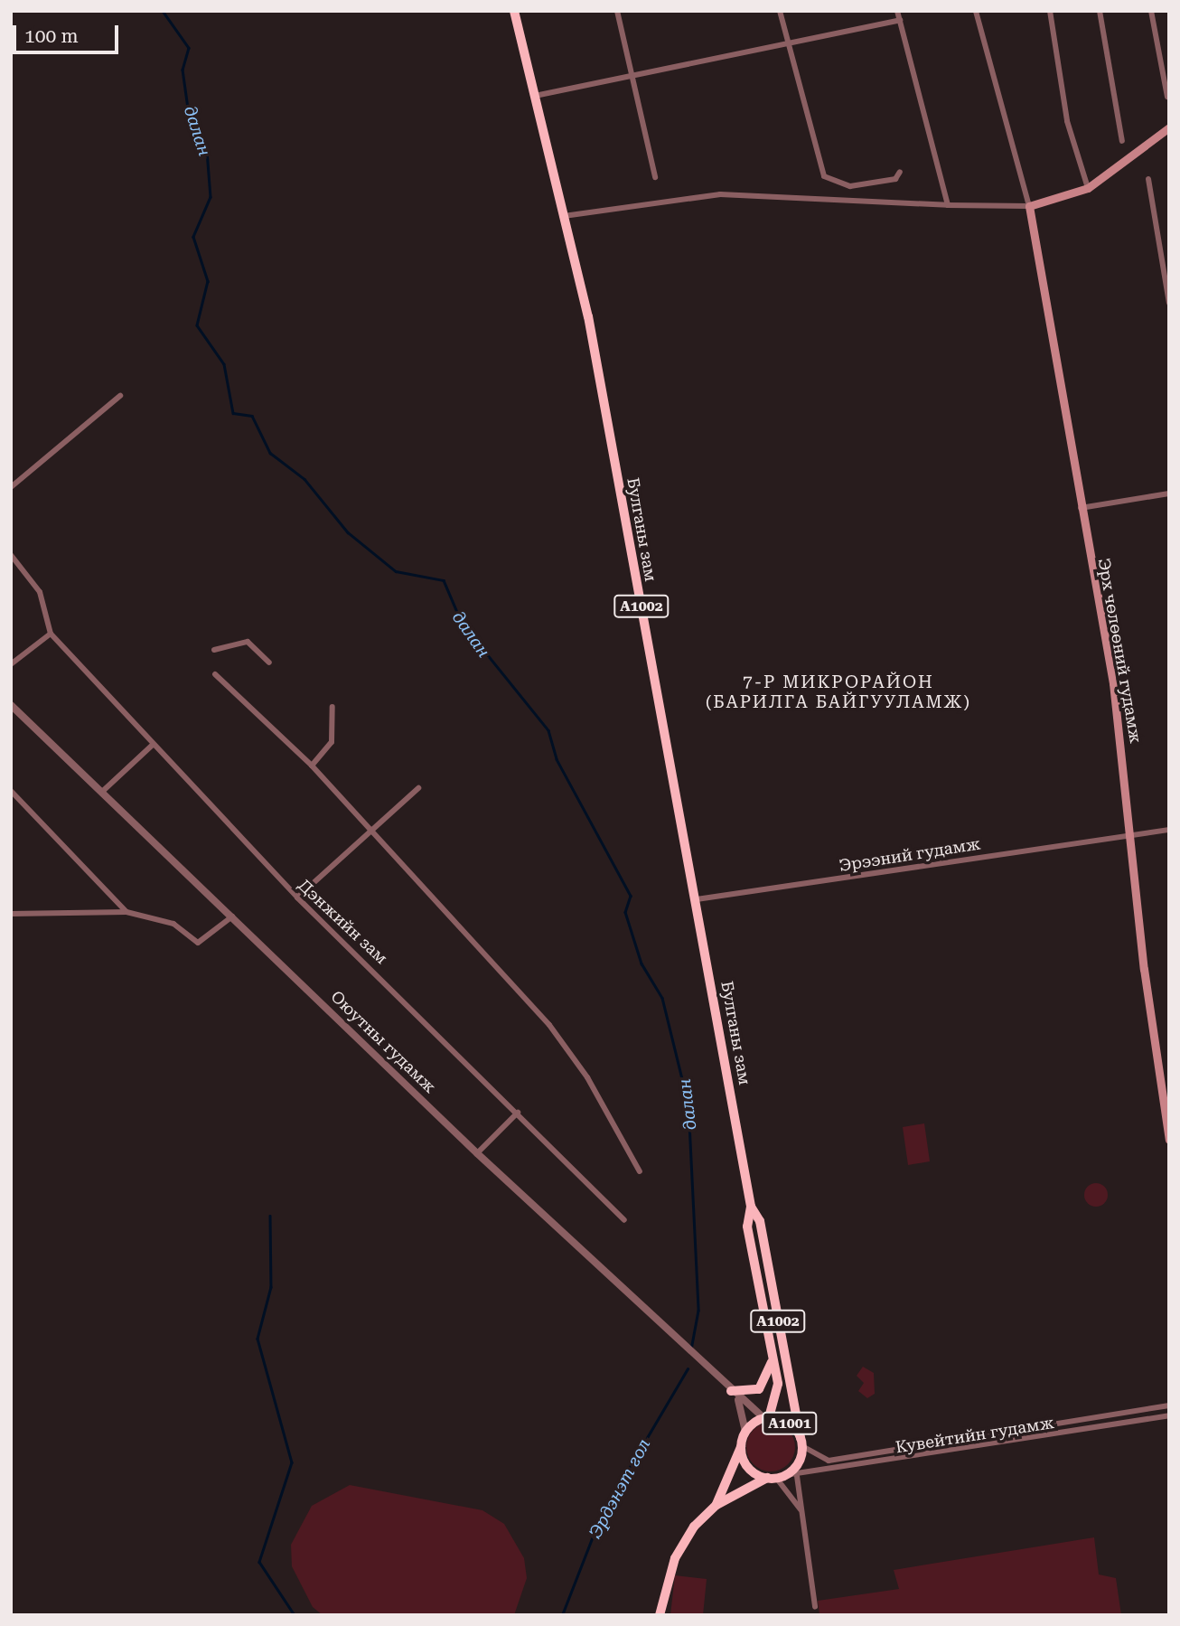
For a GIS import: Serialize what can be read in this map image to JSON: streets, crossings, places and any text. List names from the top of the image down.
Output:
{
  "streets": {
    "highway": ["Булганы зам", "A1002", "A1001"],
    "main road": ["Эрх чөлөөний гудамж"],
    "street": [
      "Эрээний гудамж",
      "Дэнжийн зам",
      "Оюутны гудамж",
      "Кувейтийн гудамж"
    ]
  },
  "crossings": [
    ["Булганы зам", "Эрээний гудамж"],
    ["Булганы зам", "Оюутны гудамж"],
    ["Булганы зам", "A1001"],
    ["Булганы зам", "Кувейтийн гудамж"],
    ["Эрх чөлөөний гудамж", "Эрээний гудамж"],
    ["Оюутны гудамж", "A1001"],
    ["Оюутны гудамж", "Кувейтийн гудамж"],
    ["A1001", "Кувейтийн гудамж"]
  ],
  "districts": ["7-Р МИКРОРАЙОН (БАРИЛГА БАЙГУУЛАМЖ)"],
  "water": ["далан", "Эрдэнэт гол"],
  "scale_bar": "100 m"
}
